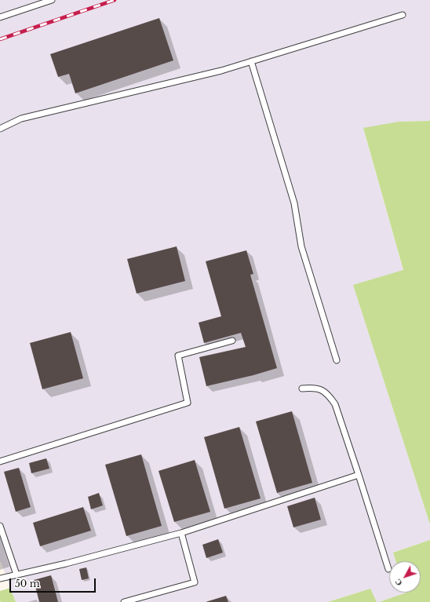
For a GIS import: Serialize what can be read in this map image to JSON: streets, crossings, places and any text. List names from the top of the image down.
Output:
{
  "scale_bar": "50 m",
  "north": "bottom left"
}
